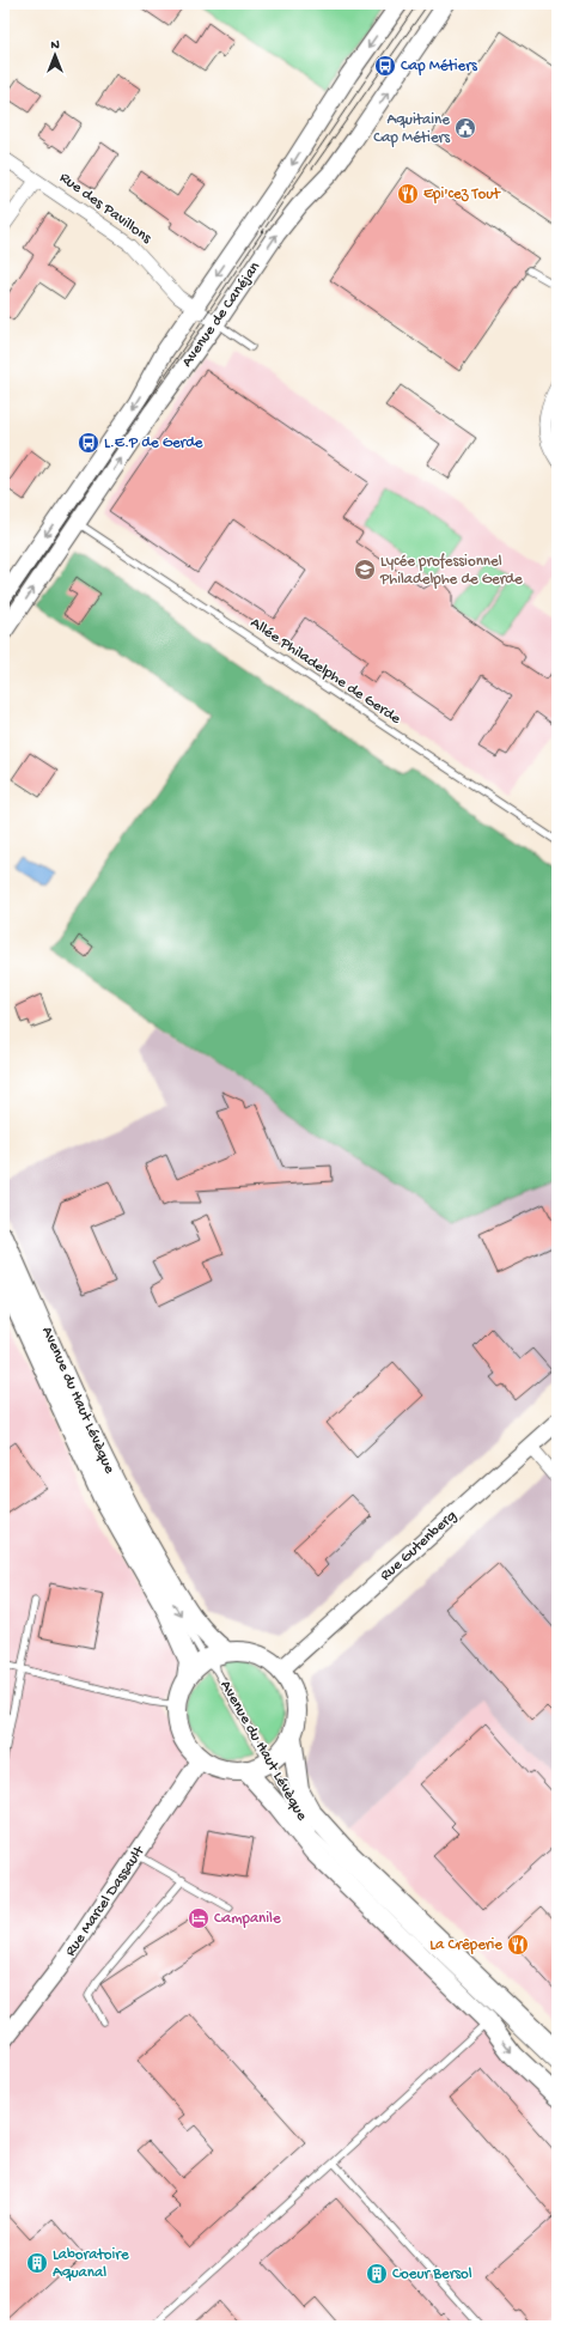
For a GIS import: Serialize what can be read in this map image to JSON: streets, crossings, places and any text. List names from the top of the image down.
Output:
{
  "streets": {
    "main road": ["Avenue du Haut Lévèque"],
    "street": [
      "Rue des Pavillons",
      "Avenue de Canéjan",
      "Rue Gutenberg",
      "Rue Marcel Dassault"
    ],
    "lane": ["Allée Philadelphe de Gerde"]
  },
  "crossings": [
    ["Rue des Pavillons", "Avenue de Canéjan"],
    ["Avenue de Canéjan", "Allée Philadelphe de Gerde"]
  ],
  "places": {
    "bus stop": ["Cap Métiers", "L.E.P de Gerde"],
    "public building": ["Aquitaine Cap Métiers"],
    "restaurant": ["Epi'cez Tout", "La Crêperie"],
    "school or university": ["Lycée professionnel Philadelphe de Gerde"],
    "hotel": ["Campanile"],
    "building": ["Laboratoire Aquanal", "Coeur Bersol"]
  },
  "north": "top"
}
